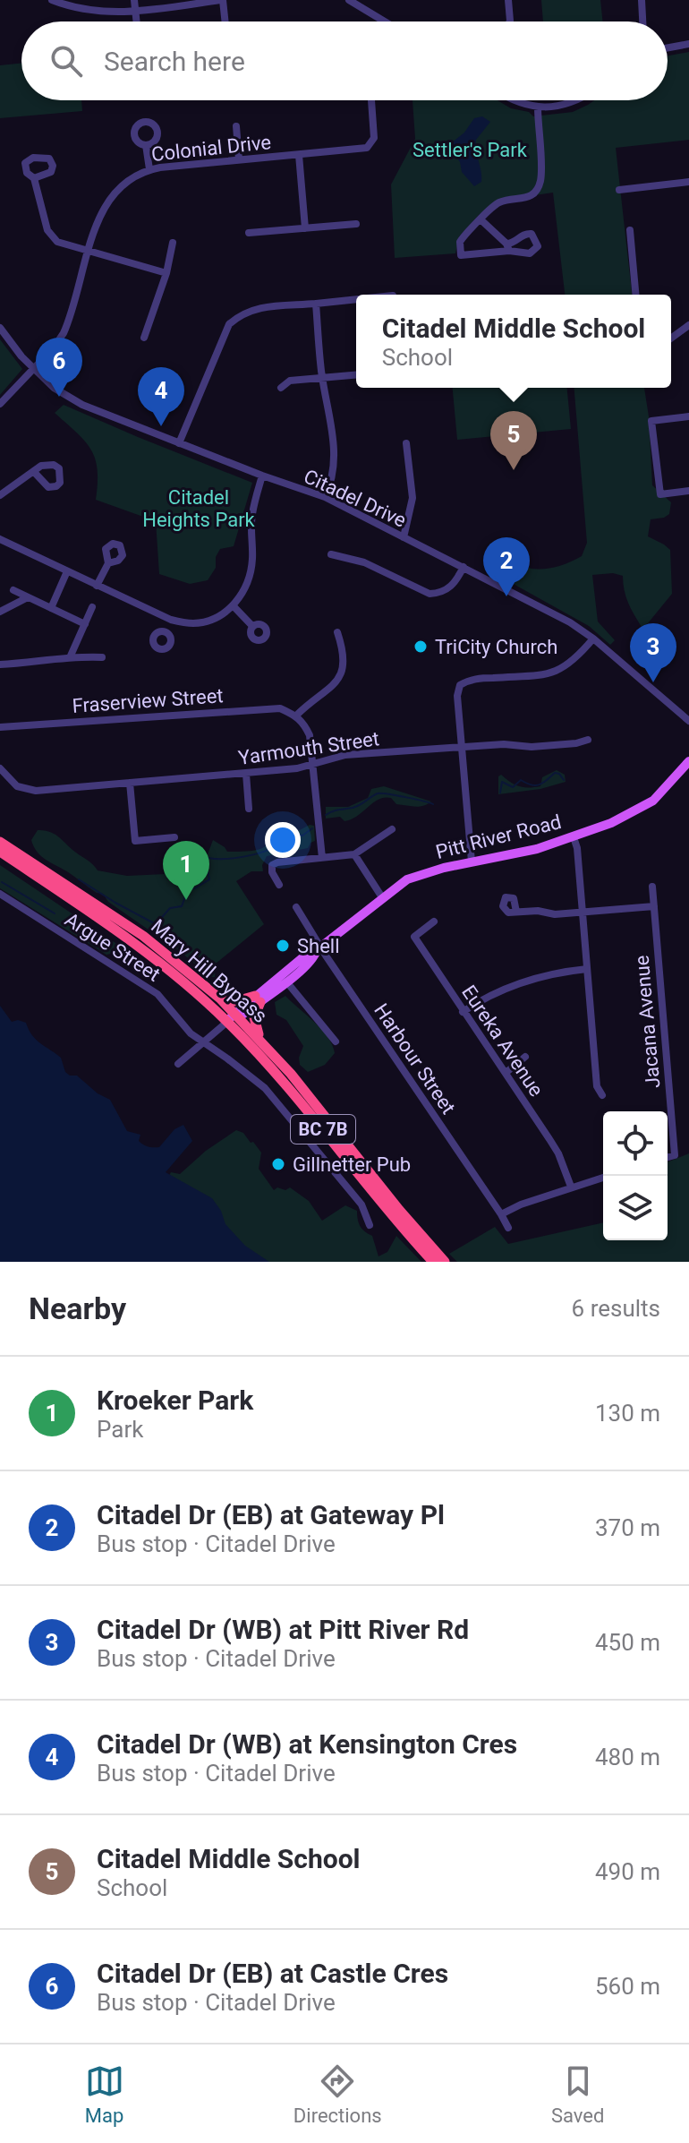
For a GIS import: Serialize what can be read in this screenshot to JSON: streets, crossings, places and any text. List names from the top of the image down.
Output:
{
  "streets": {
    "highway": ["Mary Hill Bypass", "BC 7B"],
    "main road": ["Pitt River Road"],
    "street": [
      "Colonial Drive",
      "Citadel Drive",
      "Fraserview Street",
      "Yarmouth Street",
      "Argue Street",
      "Jacana Avenue",
      "Eureka Avenue",
      "Harbour Street"
    ]
  },
  "crossings": [
    ["Colonial Drive", "Citadel Drive"],
    ["Pitt River Road", "Argue Street"],
    ["Pitt River Road", "Mary Hill Bypass"],
    ["Pitt River Road", "Harbour Street"]
  ],
  "parks": ["Settler's Park", "Citadel Heights Park"],
  "places": ["TriCity Church", "Shell", "Gillnetter Pub"],
  "page": {
    "search": "Search here",
    "popup": ["Citadel Middle School", "School"],
    "pins": [
      "6",
      "4",
      "5",
      "2",
      "3",
      "1"
    ],
    "heading": ["Nearby", "6 results"],
    "list": [
      {
        "mark": "1",
        "name": "Kroeker Park",
        "note": "Park",
        "value": "130 m"
      },
      {
        "mark": "2",
        "name": "Citadel Dr (EB) at Gateway Pl",
        "note": "Bus stop · Citadel Drive",
        "value": "370 m"
      },
      {
        "mark": "3",
        "name": "Citadel Dr (WB) at Pitt River Rd",
        "note": "Bus stop · Citadel Drive",
        "value": "450 m"
      },
      {
        "mark": "4",
        "name": "Citadel Dr (WB) at Kensington Cres",
        "note": "Bus stop · Citadel Drive",
        "value": "480 m"
      },
      {
        "mark": "5",
        "name": "Citadel Middle School",
        "note": "School",
        "value": "490 m"
      },
      {
        "mark": "6",
        "name": "Citadel Dr (EB) at Castle Cres",
        "note": "Bus stop · Citadel Drive",
        "value": "560 m"
      }
    ],
    "nav": ["Map", "Directions", "Saved"]
  }
}
